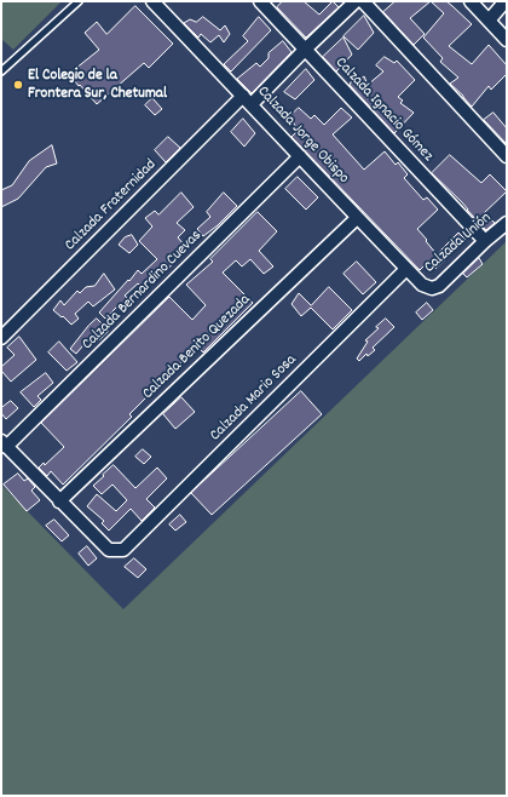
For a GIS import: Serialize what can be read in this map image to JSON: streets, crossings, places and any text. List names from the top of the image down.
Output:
{
  "streets": {
    "street": [
      "Calzada Ignacio Gómez",
      "Calzada Jorge Obispo",
      "Calzada Fraternidad",
      "Calzada Unión",
      "Calzada Bernardino Cuevas",
      "Calzada Benito Quezada",
      "Calzada Mario Sosa"
    ]
  },
  "crossings": [
    ["Calzada Ignacio Gómez", "Calzada Fraternidad"],
    ["Calzada Ignacio Gómez", "Calzada Unión"],
    ["Calzada Jorge Obispo", "Calzada Fraternidad"],
    ["Calzada Jorge Obispo", "Calzada Unión"],
    ["Calzada Jorge Obispo", "Calzada Bernardino Cuevas"],
    ["Calzada Jorge Obispo", "Calzada Benito Quezada"],
    ["Calzada Jorge Obispo", "Calzada Mario Sosa"],
    ["Calzada Benito Quezada", "Calzada Mario Sosa"]
  ],
  "places": ["El Colegio de la Frontera Sur, Chetumal"]
}
